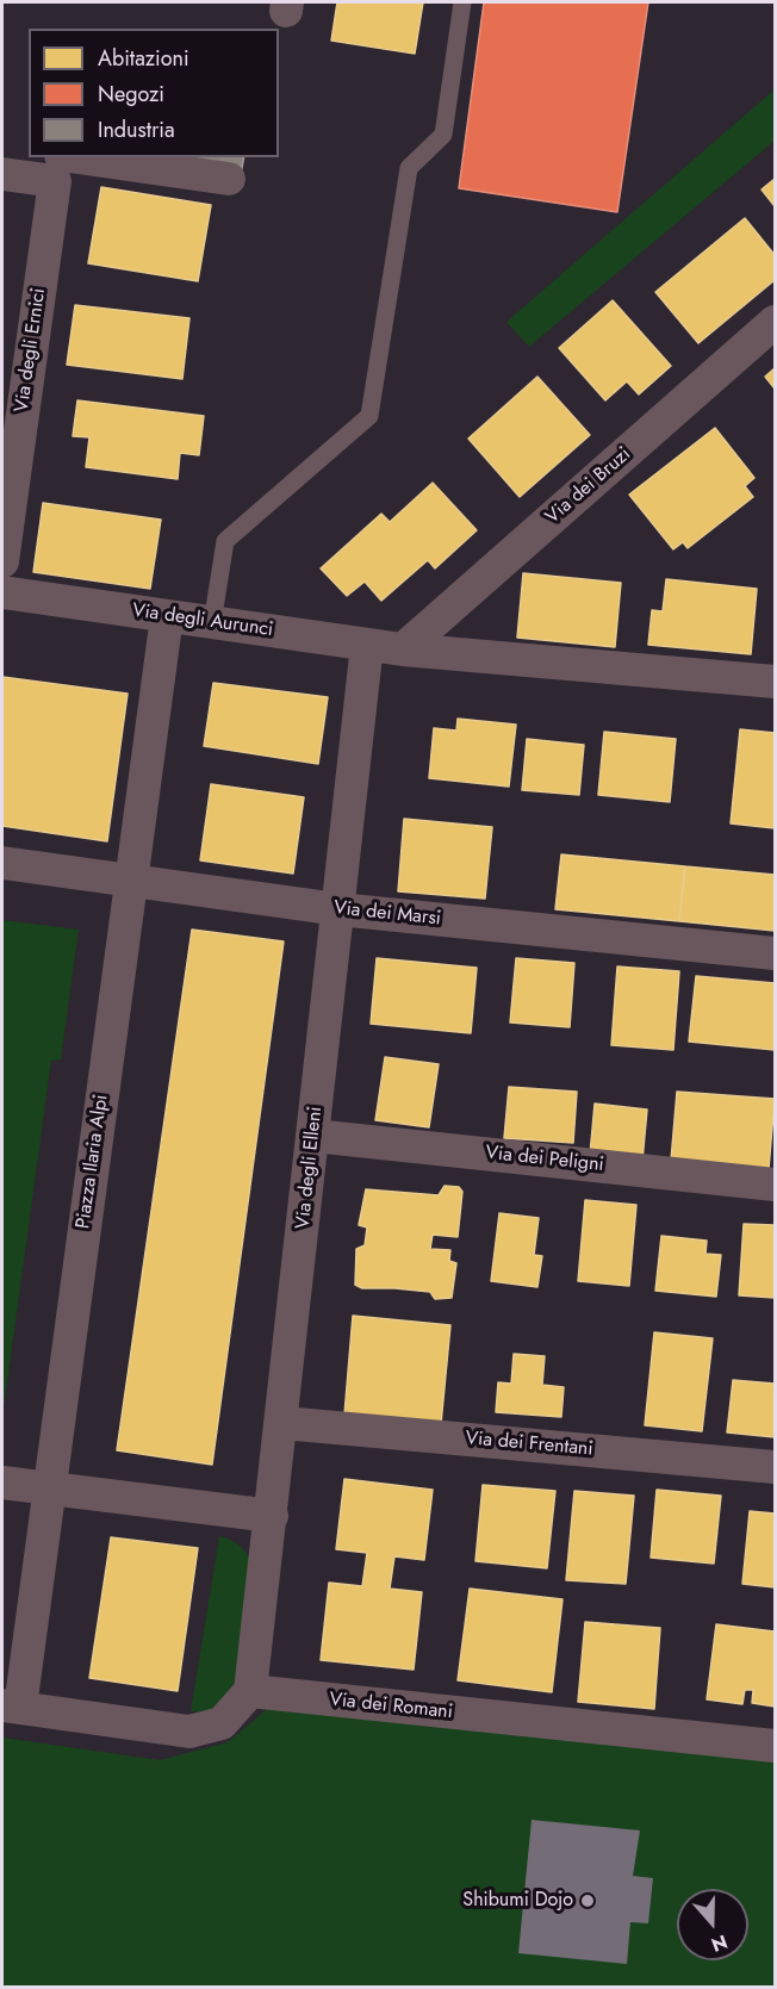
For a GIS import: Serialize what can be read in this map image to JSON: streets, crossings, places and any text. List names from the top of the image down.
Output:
{
  "streets": {
    "street": [
      "Via degli Ernici",
      "Via dei Bruzi",
      "Via degli Aurunci",
      "Via dei Marsi",
      "Via dei Peligni",
      "Piazza Ilaria Alpi",
      "Via degli Elleni",
      "Via dei Frentani",
      "Via dei Romani"
    ]
  },
  "crossings": [
    ["Via dei Bruzi", "Via degli Aurunci"],
    ["Via degli Aurunci", "Piazza Ilaria Alpi"],
    ["Via degli Aurunci", "Via degli Elleni"],
    ["Via dei Marsi", "Piazza Ilaria Alpi"],
    ["Via dei Marsi", "Via degli Elleni"],
    ["Via dei Peligni", "Via degli Elleni"],
    ["Via degli Elleni", "Via dei Frentani"],
    ["Via degli Elleni", "Via dei Romani"]
  ],
  "places": ["Shibumi Dojo"],
  "legend": ["Abitazioni", "Negozi", "Industria"],
  "north": "bottom"
}
